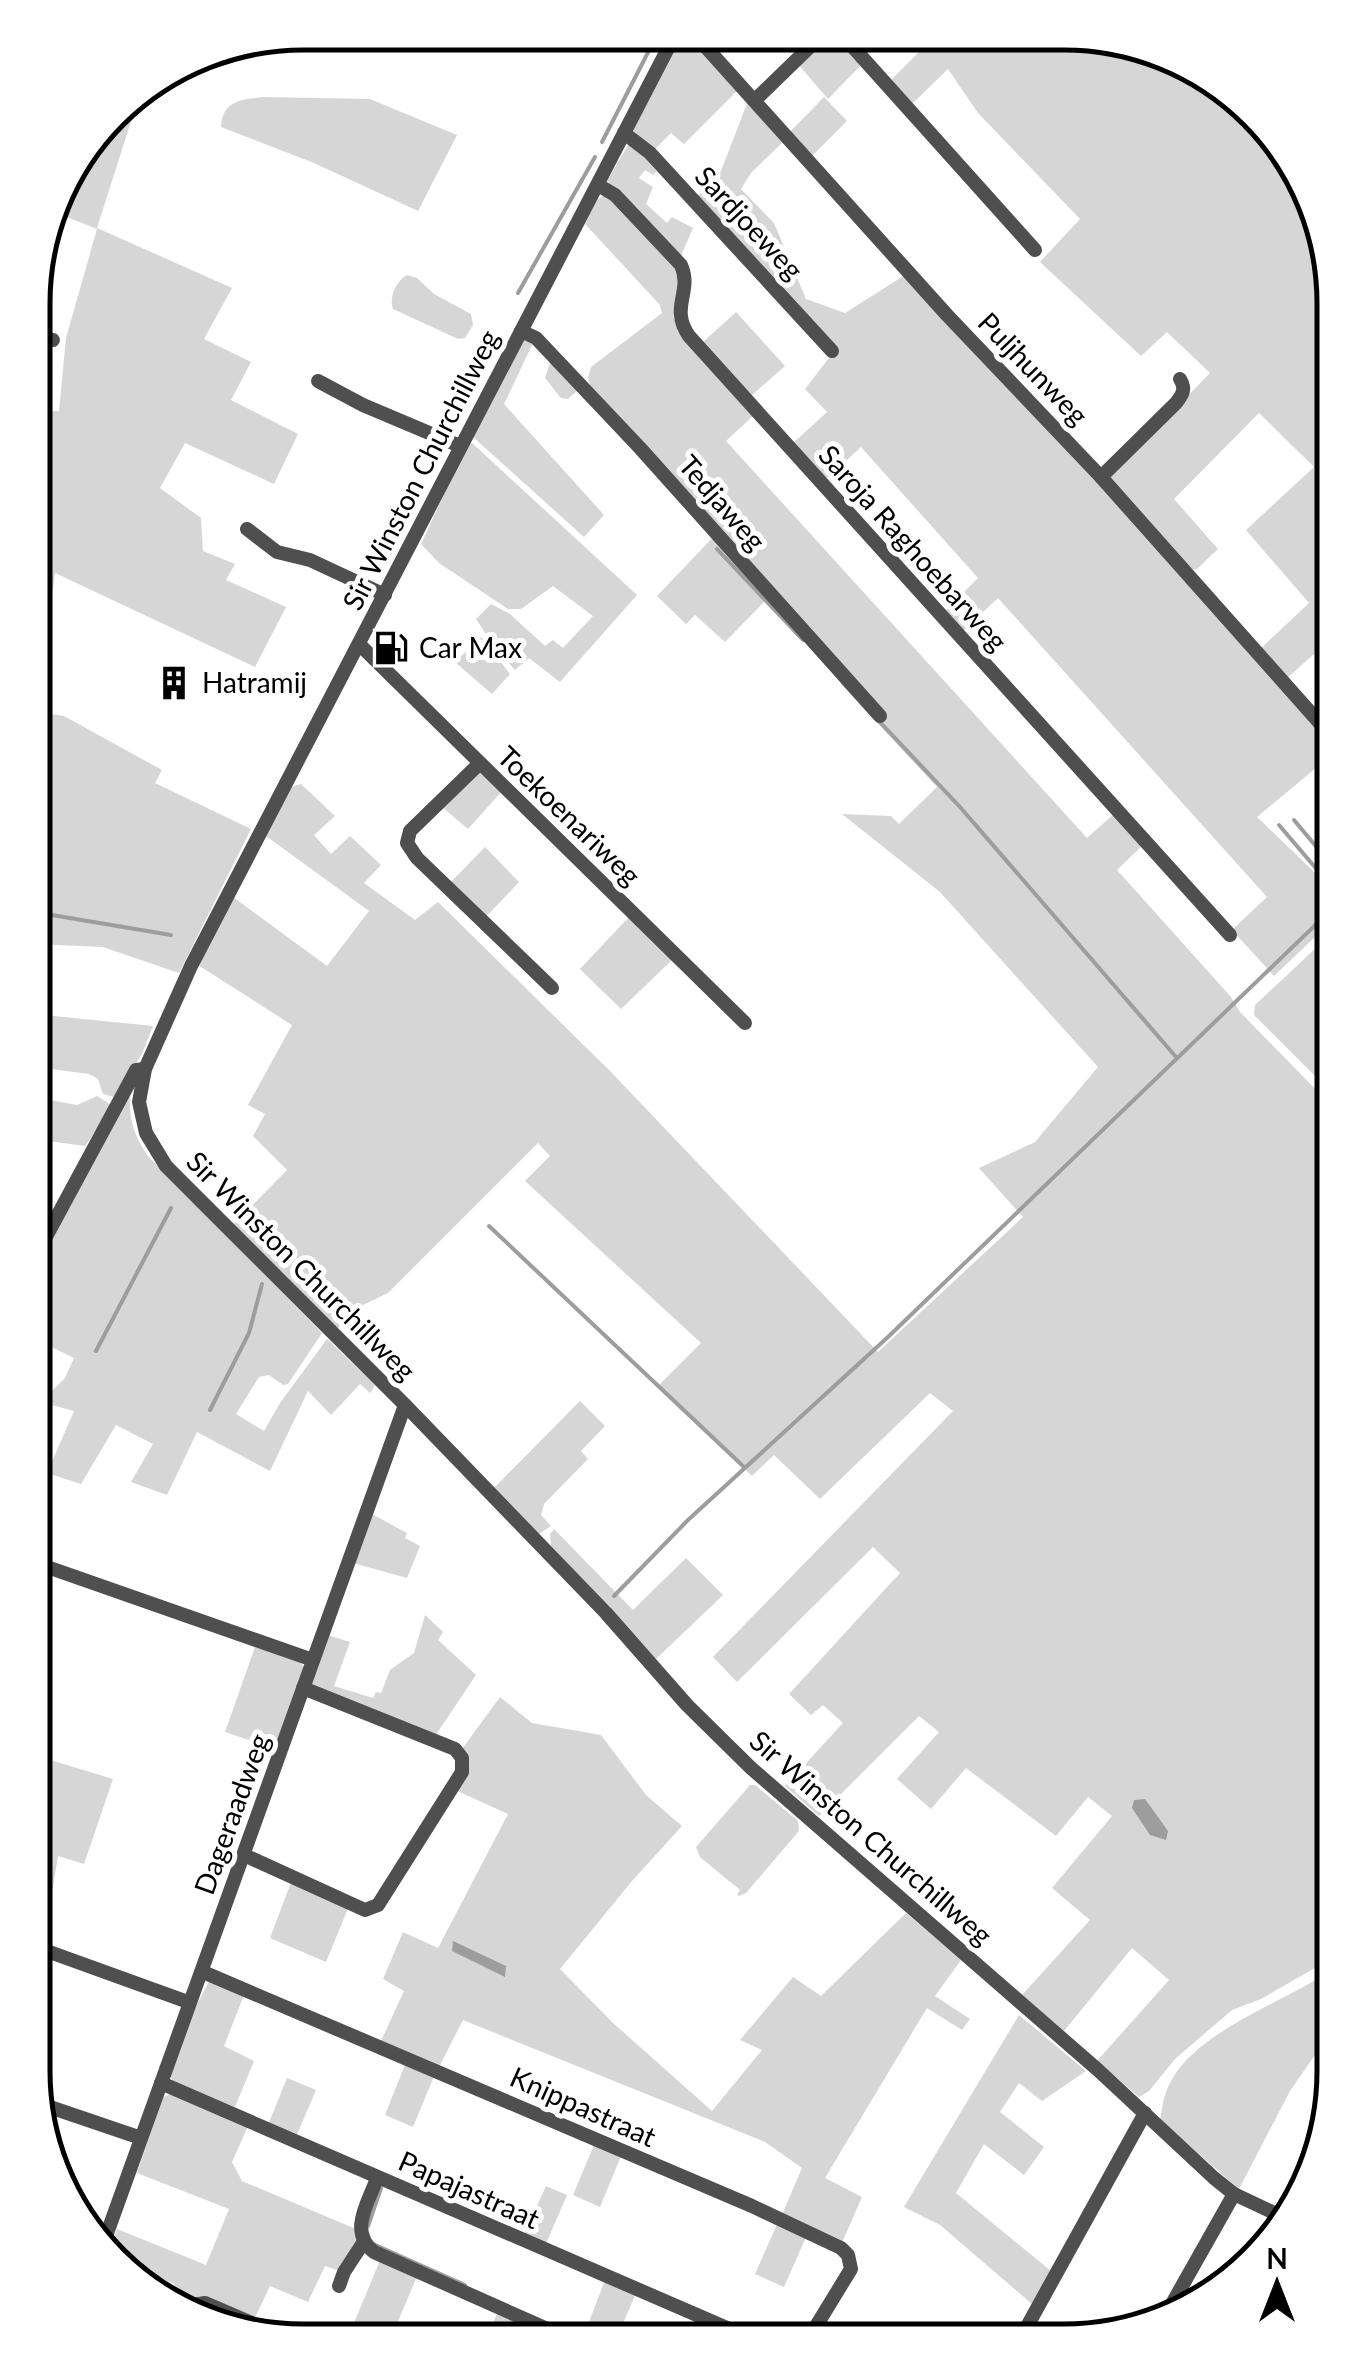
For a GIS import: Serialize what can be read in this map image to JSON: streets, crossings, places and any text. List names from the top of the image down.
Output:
{
  "streets": {
    "street": [
      "Sardjoeweg",
      "Puljhunweg",
      "Sir Winston Churchillweg",
      "Tedjaweg",
      "Saroja Raghoebarweg",
      "Toekoenariweg",
      "Dageraadweg",
      "Knippastraat",
      "Papajastraat"
    ]
  },
  "crossings": [
    ["Sardjoeweg", "Sir Winston Churchillweg"],
    ["Sir Winston Churchillweg", "Tedjaweg"],
    ["Sir Winston Churchillweg", "Saroja Raghoebarweg"],
    ["Sir Winston Churchillweg", "Toekoenariweg"],
    ["Sir Winston Churchillweg", "Dageraadweg"],
    ["Dageraadweg", "Knippastraat"],
    ["Dageraadweg", "Papajastraat"]
  ],
  "places": {
    "fuel station": ["Car Max"],
    "building": ["Hatramij"]
  },
  "north": "top"
}
